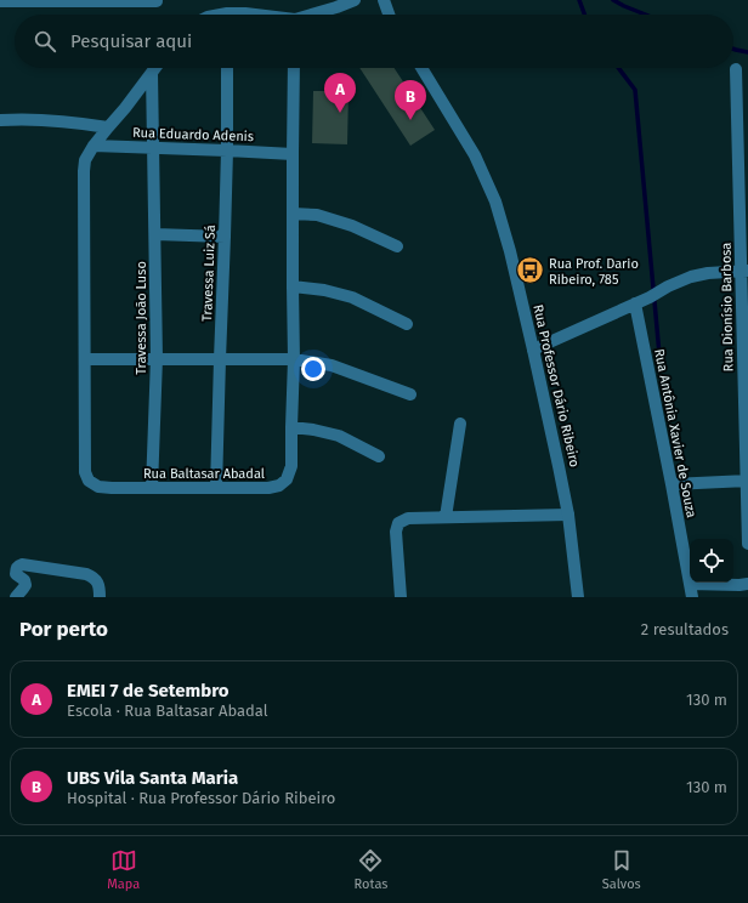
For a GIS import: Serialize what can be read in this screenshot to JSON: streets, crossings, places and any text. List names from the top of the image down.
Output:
{
  "streets": {
    "street": [
      "Rua Eduardo Adenis",
      "Travessa Luiz Sá",
      "Rua Dionísio Barbosa",
      "Travessa João Luso",
      "Rua Professor Dário Ribeiro",
      "Rua Antônia Xavier de Souza",
      "Rua Baltasar Abadal"
    ]
  },
  "crossings": [
    ["Rua Eduardo Adenis", "Travessa Luiz Sá"],
    ["Rua Eduardo Adenis", "Travessa João Luso"],
    ["Rua Eduardo Adenis", "Rua Baltasar Abadal"],
    ["Travessa Luiz Sá", "Rua Baltasar Abadal"],
    ["Travessa João Luso", "Rua Baltasar Abadal"]
  ],
  "places": {
    "bus stop": ["Rua Prof. Dario Ribeiro, 785"]
  },
  "page": {
    "search": "Pesquisar aqui",
    "pins": ["A", "B"],
    "heading": ["Por perto", "2 resultados"],
    "list": [
      {
        "mark": "A",
        "name": "EMEI 7 de Setembro",
        "note": "Escola · Rua Baltasar Abadal",
        "value": "130 m"
      },
      {
        "mark": "B",
        "name": "UBS Vila Santa Maria",
        "note": "Hospital · Rua Professor Dário Ribeiro",
        "value": "130 m"
      }
    ],
    "nav": ["Mapa", "Rotas", "Salvos"]
  }
}
